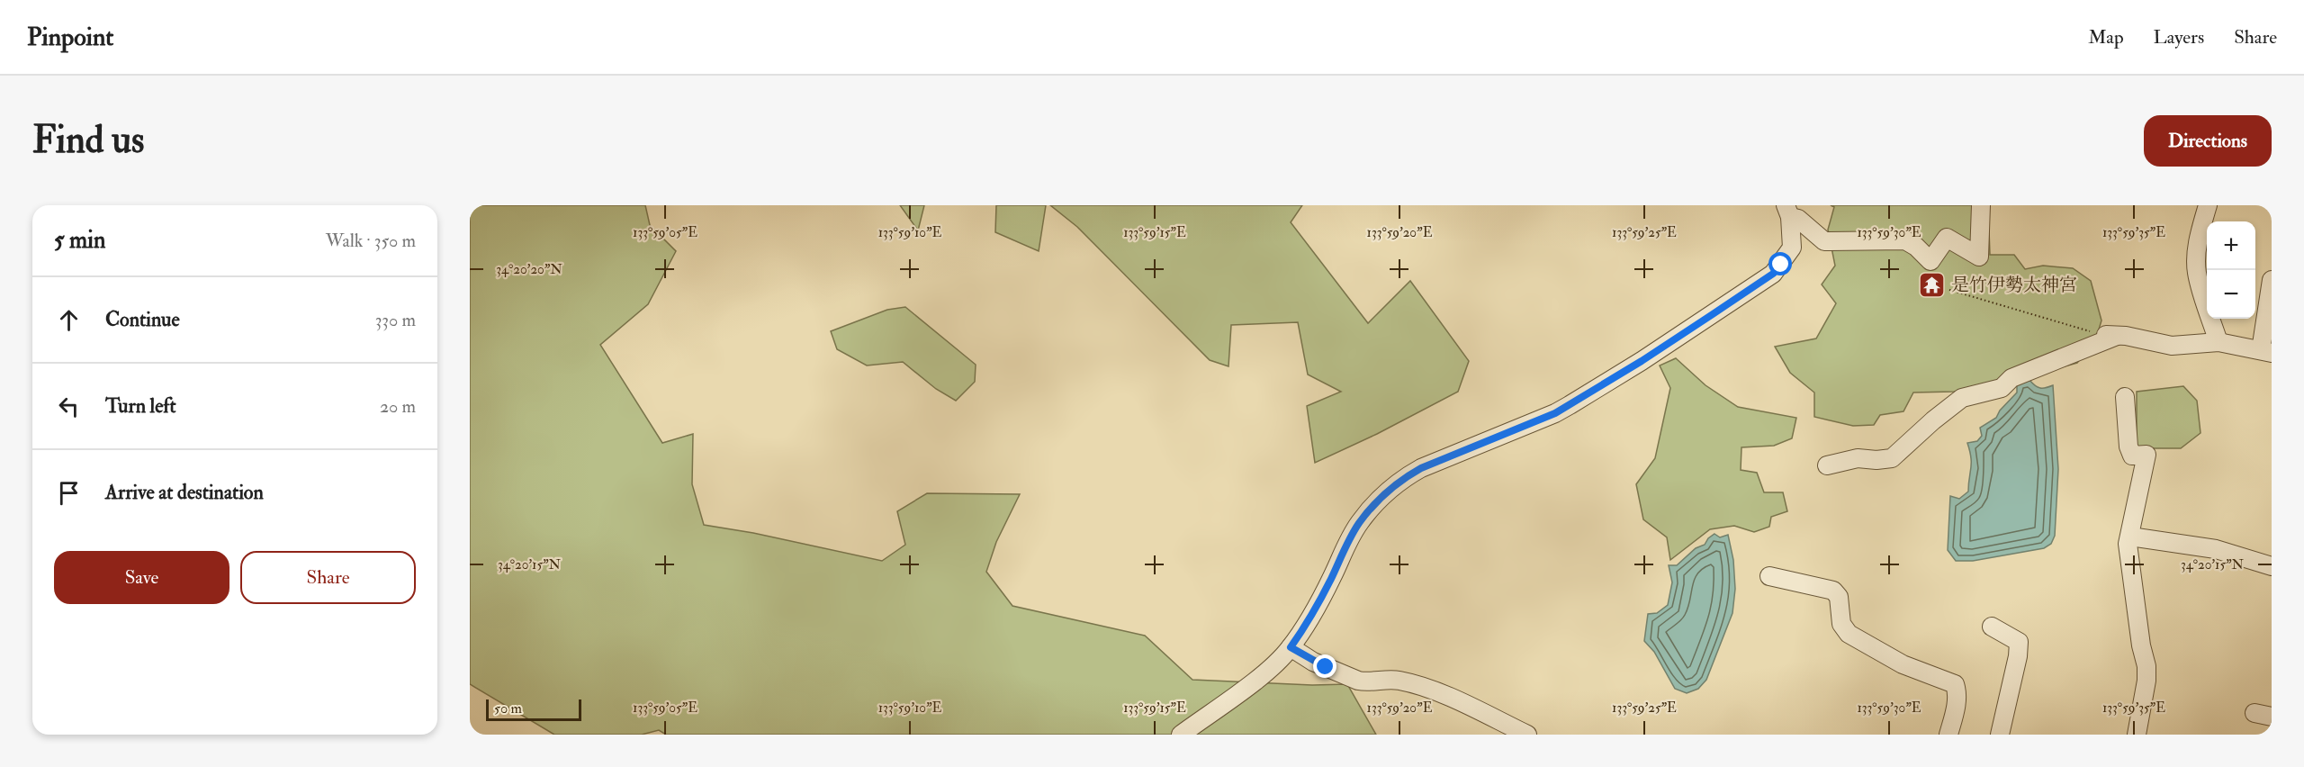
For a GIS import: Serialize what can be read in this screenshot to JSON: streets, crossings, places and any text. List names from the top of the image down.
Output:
{
  "places": {
    "temple": ["是竹伊勢太神宮"]
  },
  "scale_bar": "50 m",
  "page": {
    "header": "Pinpoint",
    "nav": ["Map", "Layers", "Share"],
    "buttons": [
      "Directions",
      ["Save", "Share"]
    ],
    "title": "Find us",
    "heading": ["5 min", "Walk · 350 m"],
    "map_buttons": ["+", "−"],
    "list": [
      ["Continue", "330 m"],
      ["Turn left", "20 m"],
      "Arrive at destination"
    ],
    "scale": "50 m"
  },
  "coordinates": [
    "133°59'05\"E",
    "133°59'10\"E",
    "133°59'15\"E",
    "133°59'20\"E",
    "133°59'25\"E",
    "133°59'30\"E",
    "133°59'35\"E",
    "34°20'20\"N",
    "34°20'15\"N"
  ]
}
